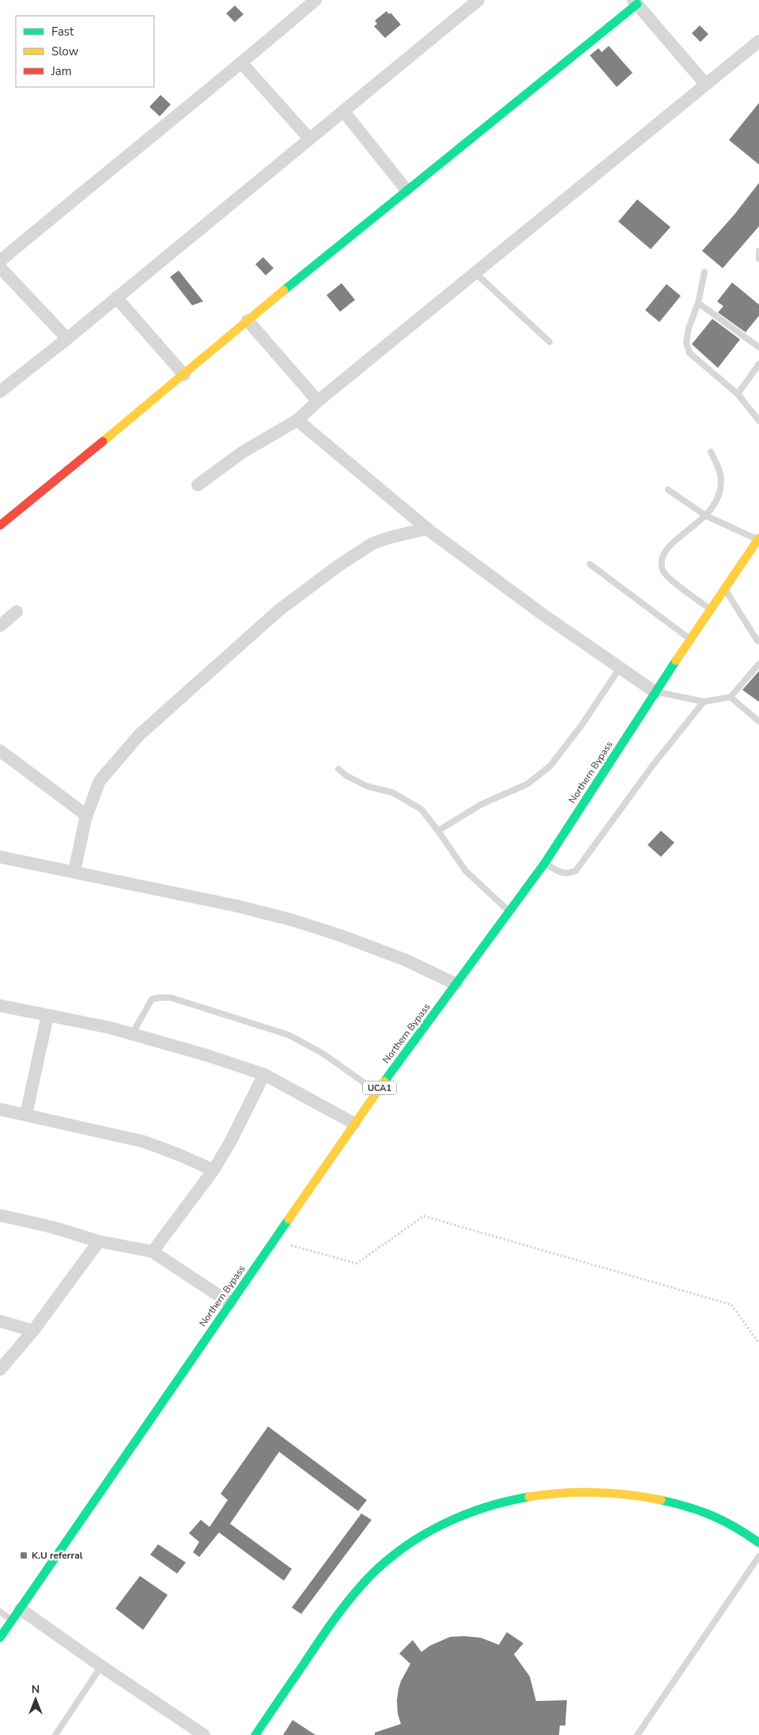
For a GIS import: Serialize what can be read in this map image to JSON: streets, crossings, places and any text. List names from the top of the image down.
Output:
{
  "streets": {
    "street": ["Northern Bypass", "UCA1"]
  },
  "places": {
    "transit": ["K.U referral"]
  },
  "legend": ["Fast", "Slow", "Jam"],
  "north": "top"
}
